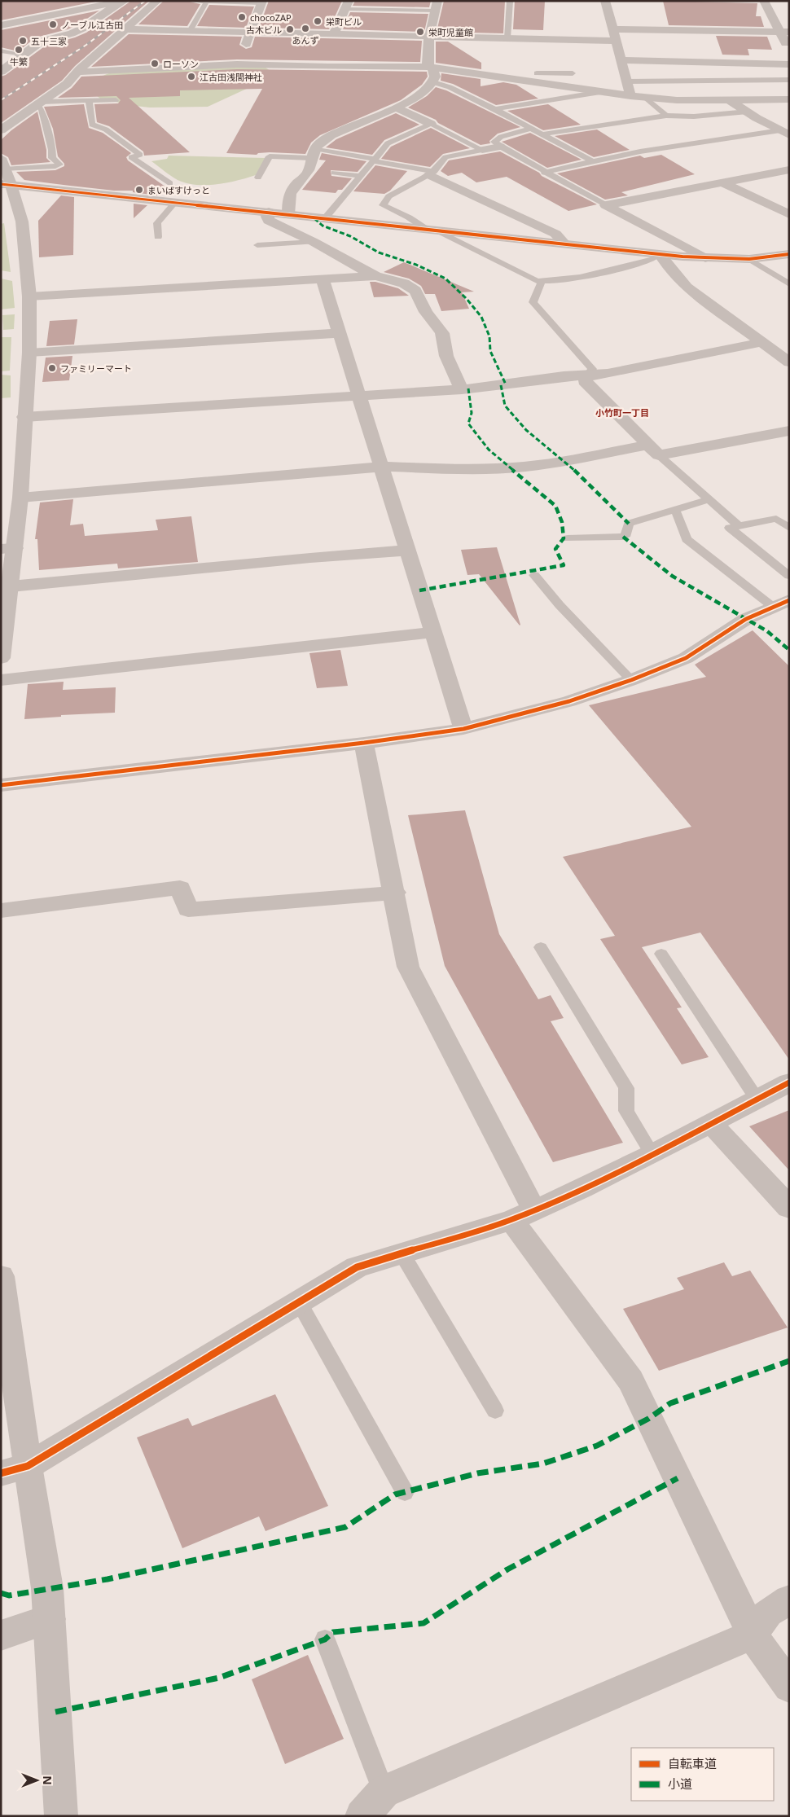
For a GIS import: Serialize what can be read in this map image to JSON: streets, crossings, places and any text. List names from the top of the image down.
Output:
{
  "districts": ["小竹町一丁目"],
  "places": [
    "chocoZAP",
    "栄町ビル",
    "ノーブル江古田",
    "あんず",
    "古木ビル",
    "栄町児童館",
    "五十三家",
    "牛繁",
    "ローソン",
    "江古田浅間神社",
    "まいばすけっと",
    "ファミリーマート"
  ],
  "legend": ["自転車道", "小道"],
  "north": "right"
}
